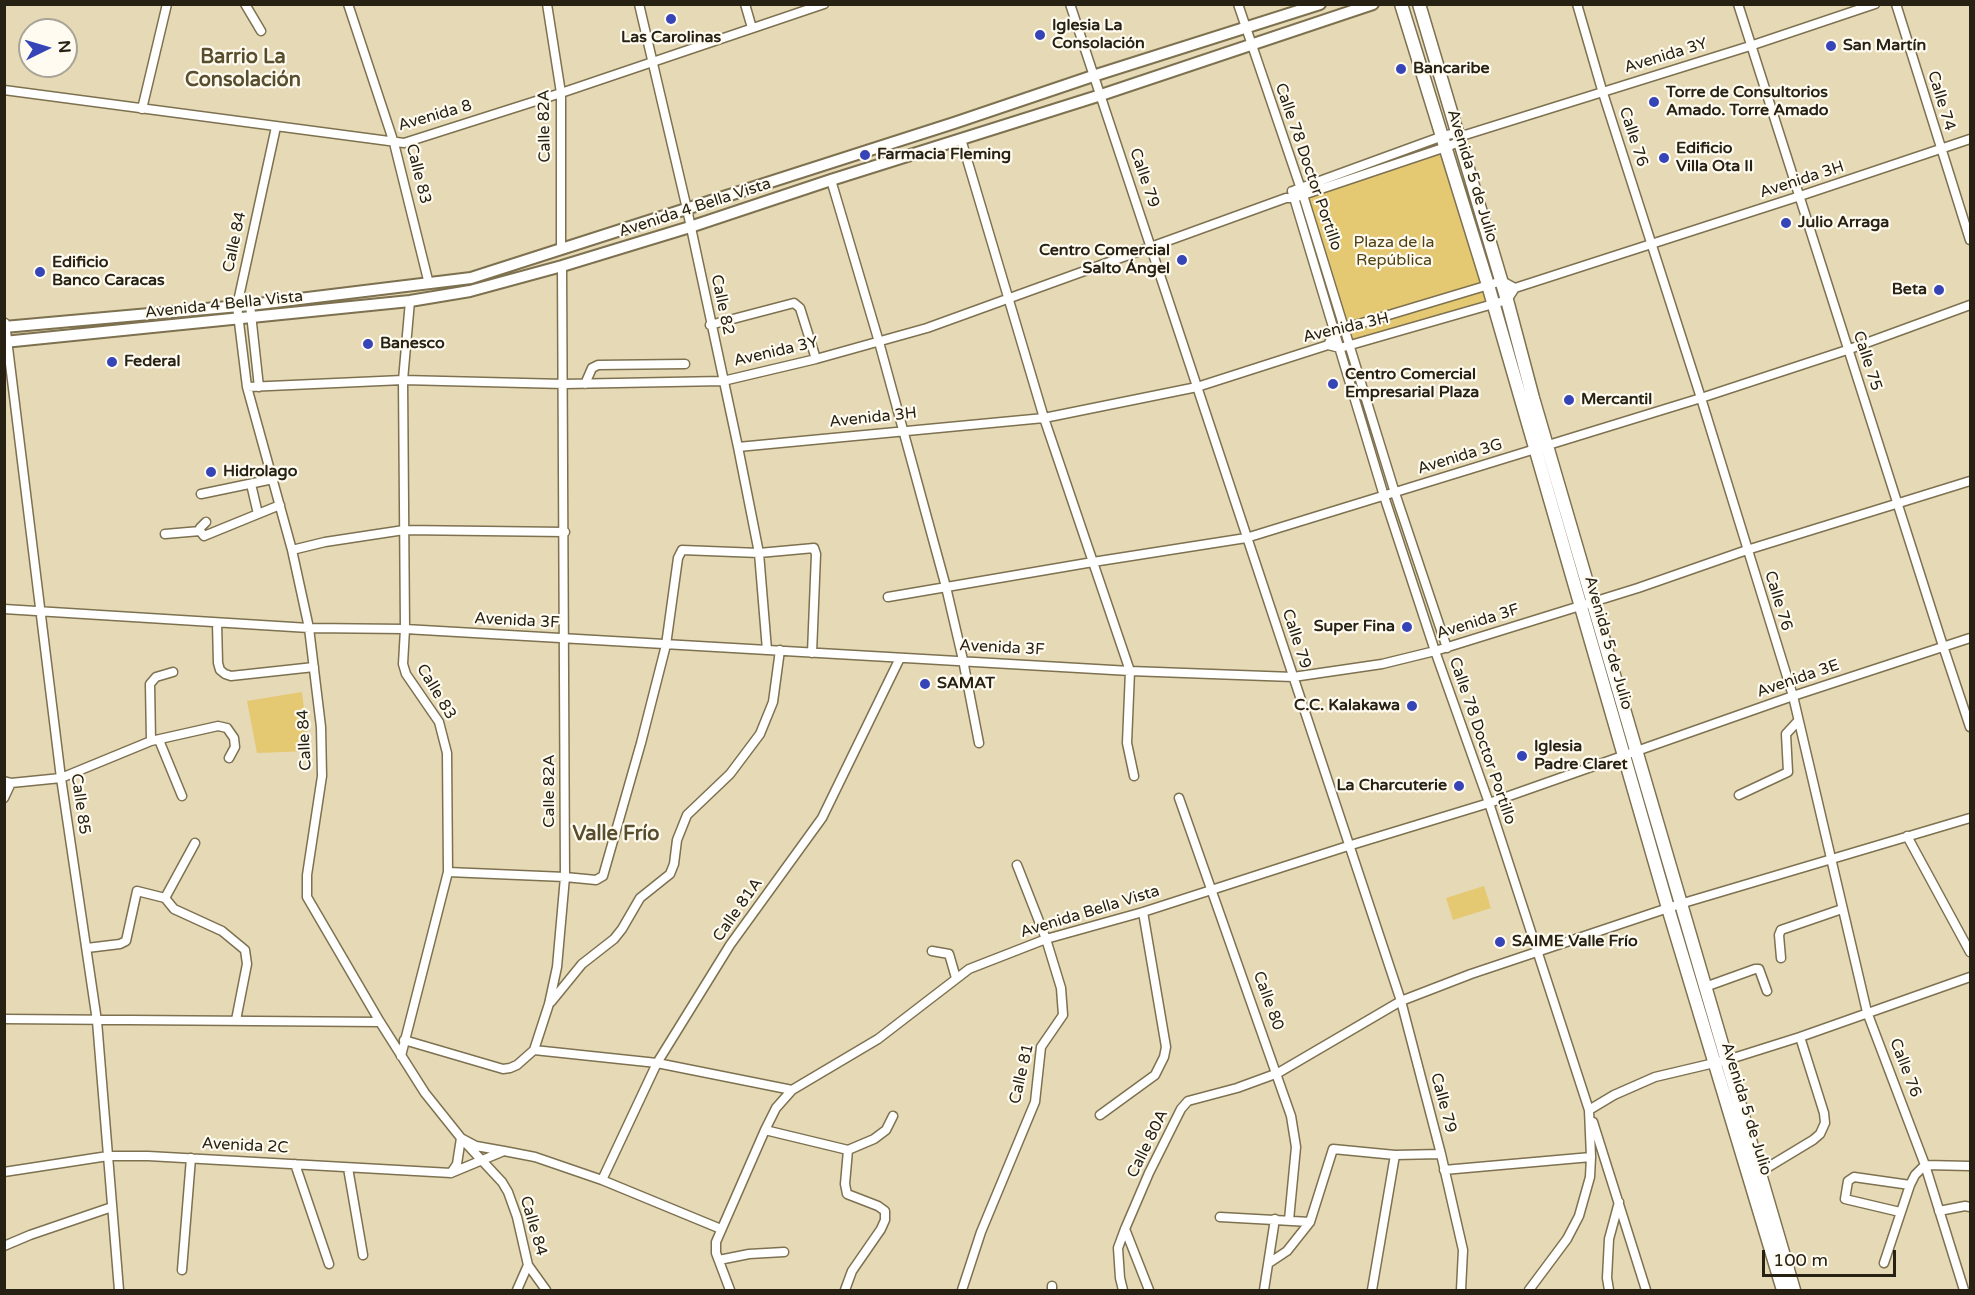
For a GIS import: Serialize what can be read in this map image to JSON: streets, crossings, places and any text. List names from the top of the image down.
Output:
{
  "streets": {
    "main road": ["Avenida 5 de Julio"],
    "street": [
      "Avenida 3Y",
      "Calle 74",
      "Avenida 8",
      "Calle 82A",
      "Calle 76",
      "Calle 78 Doctor Portillo",
      "Calle 83",
      "Calle 79",
      "Avenida 3H",
      "Avenida 4 Bella Vista",
      "Calle 84",
      "Calle 82",
      "Calle 75",
      "Avenida 3G",
      "Avenida 3F",
      "Avenida 3E",
      "Calle 85",
      "Calle 81A",
      "Avenida Bella Vista",
      "Calle 80",
      "Calle 81",
      "Calle 80A",
      "Avenida 2C"
    ]
  },
  "crossings": [
    ["Avenida 3Y", "Calle 82A"],
    ["Avenida 3Y", "Calle 76"],
    ["Avenida 3Y", "Calle 78 Doctor Portillo"],
    ["Avenida 3Y", "Calle 83"],
    ["Avenida 3Y", "Avenida 5 de Julio"],
    ["Avenida 3Y", "Calle 79"],
    ["Avenida 3Y", "Calle 84"],
    ["Avenida 3Y", "Calle 82"],
    ["Avenida 3Y", "Calle 75"],
    ["Calle 74", "Avenida 3H"],
    ["Avenida 8", "Calle 82A"],
    ["Avenida 8", "Calle 83"],
    ["Avenida 8", "Calle 84"],
    ["Avenida 8", "Calle 82"],
    ["Calle 82A", "Avenida 4 Bella Vista"],
    ["Calle 82A", "Avenida 3F"],
    ["Calle 76", "Avenida 3H"],
    ["Calle 76", "Avenida 3G"],
    ["Calle 76", "Avenida 3F"],
    ["Calle 76", "Avenida 3E"],
    ["Calle 76", "Calle 80A"],
    ["Calle 78 Doctor Portillo", "Avenida 3H"],
    ["Calle 78 Doctor Portillo", "Avenida 4 Bella Vista"],
    ["Calle 78 Doctor Portillo", "Avenida 3G"],
    ["Calle 78 Doctor Portillo", "Avenida 3F"],
    ["Calle 78 Doctor Portillo", "Avenida Bella Vista"],
    ["Calle 78 Doctor Portillo", "Calle 80A"],
    ["Calle 83", "Avenida 4 Bella Vista"],
    ["Calle 83", "Calle 84"],
    ["Calle 83", "Avenida 3F"],
    ["Avenida 5 de Julio", "Avenida 3H"],
    ["Avenida 5 de Julio", "Avenida 3G"],
    ["Avenida 5 de Julio", "Avenida 3F"],
    ["Avenida 5 de Julio", "Avenida 3E"],
    ["Avenida 5 de Julio", "Avenida Bella Vista"],
    ["Avenida 5 de Julio", "Calle 80A"],
    ["Calle 79", "Avenida 3H"],
    ["Calle 79", "Avenida 4 Bella Vista"],
    ["Calle 79", "Avenida 3G"],
    ["Calle 79", "Avenida 3F"],
    ["Calle 79", "Avenida Bella Vista"],
    ["Calle 79", "Calle 80A"],
    ["Avenida 3H", "Calle 82"],
    ["Avenida 3H", "Calle 75"],
    ["Avenida 4 Bella Vista", "Calle 84"],
    ["Avenida 4 Bella Vista", "Calle 82"],
    ["Avenida 4 Bella Vista", "Calle 85"],
    ["Calle 84", "Avenida 3F"],
    ["Calle 84", "Avenida 2C"],
    ["Calle 82", "Avenida 3F"],
    ["Calle 75", "Avenida 3G"],
    ["Calle 75", "Avenida 3F"],
    ["Calle 75", "Avenida 3E"],
    ["Avenida 3F", "Calle 85"],
    ["Avenida 3F", "Calle 81A"],
    ["Avenida 3E", "Avenida Bella Vista"],
    ["Calle 85", "Avenida 2C"],
    ["Avenida Bella Vista", "Calle 80"],
    ["Avenida Bella Vista", "Calle 81"],
    ["Calle 80", "Calle 80A"]
  ],
  "districts": ["Barrio La Consolación", "Valle Frío"],
  "parks": ["Plaza de la República"],
  "places": [
    "Las Carolinas",
    "Iglesia La Consolación",
    "San Martín",
    "Bancaribe",
    "Torre de Consultorios Amado. Torre Amado",
    "Farmacia Fleming",
    "Edificio Villa Ota II",
    "Julio Arraga",
    "Centro Comercial Salto Ángel",
    "Edificio Banco Caracas",
    "Beta",
    "Banesco",
    "Federal",
    "Centro Comercial Empresarial Plaza",
    "Mercantil",
    "Hidrolago",
    "Super Fina",
    "SAMAT",
    "C.C. Kalakawa",
    "Iglesia Padre Claret",
    "La Charcuterie",
    "SAIME Valle Frío"
  ],
  "scale_bar": "100 m",
  "north": "right"
}
